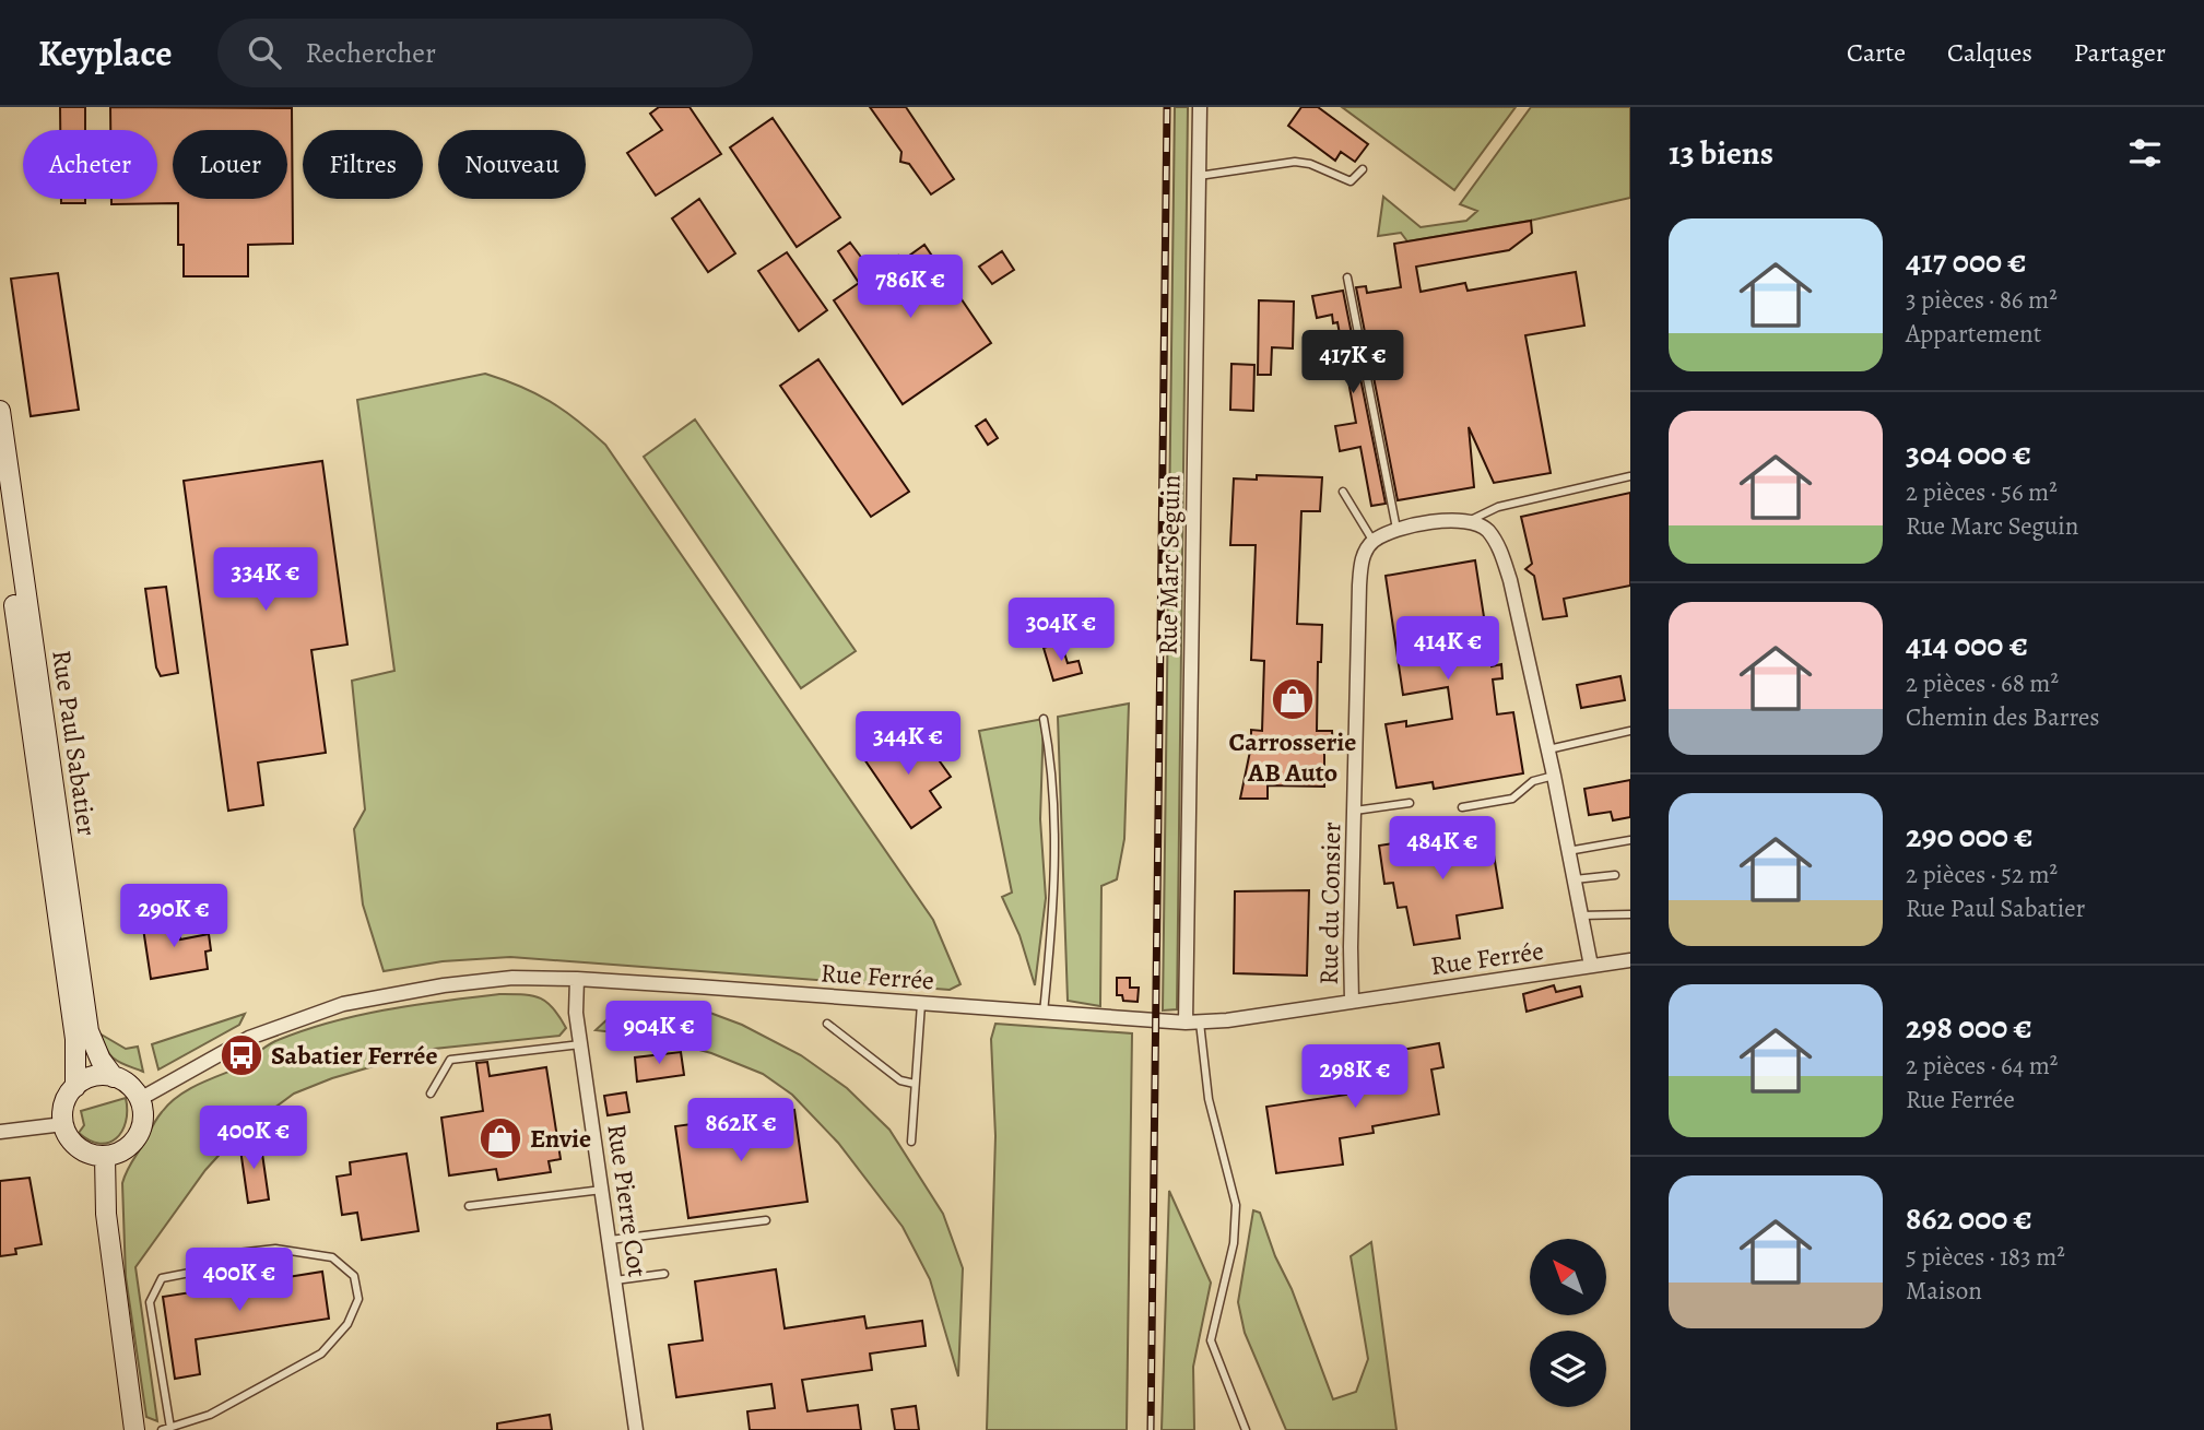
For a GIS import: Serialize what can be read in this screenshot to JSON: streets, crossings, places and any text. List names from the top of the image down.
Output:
{
  "streets": {
    "main road": ["Rue Paul Sabatier"],
    "street": [
      "Rue Marc Seguin",
      "Rue du Consier",
      "Rue Ferrée",
      "Rue Pierre Cot"
    ]
  },
  "crossings": [
    ["Rue Marc Seguin", "Rue Ferrée"],
    ["Rue Paul Sabatier", "Rue Ferrée"],
    ["Rue du Consier", "Rue Ferrée"],
    ["Rue Ferrée", "Rue Pierre Cot"]
  ],
  "places": {
    "shop": ["Carrosserie AB Auto", "Envie"],
    "bus stop": ["Sabatier Ferrée"]
  },
  "north": "top left",
  "page": {
    "header": "Keyplace",
    "search": "Rechercher",
    "nav": ["Carte", "Calques", "Partager"],
    "heading": "13 biens",
    "chip": [
      "Acheter",
      "Louer",
      "Filtres",
      "Nouveau"
    ],
    "list": [
      {
        "name": "417 000 €",
        "note": "3 pièces · 86 m² · Appartement"
      },
      {
        "name": "304 000 €",
        "note": "2 pièces · 56 m² · Rue Marc Seguin"
      },
      {
        "name": "414 000 €",
        "note": "2 pièces · 68 m² · Chemin des Barres"
      },
      {
        "name": "290 000 €",
        "note": "2 pièces · 52 m² · Rue Paul Sabatier"
      },
      {
        "name": "298 000 €",
        "note": "2 pièces · 64 m² · Rue Ferrée"
      },
      {
        "name": "862 000 €",
        "note": "5 pièces · 183 m² · Maison"
      }
    ],
    "price": [
      "786K €",
      "417K €",
      "334K €",
      "304K €",
      "414K €",
      "344K €",
      "484K €",
      "290K €",
      "904K €",
      "298K €",
      "862K €",
      "400K €",
      "400K €"
    ]
  }
}
